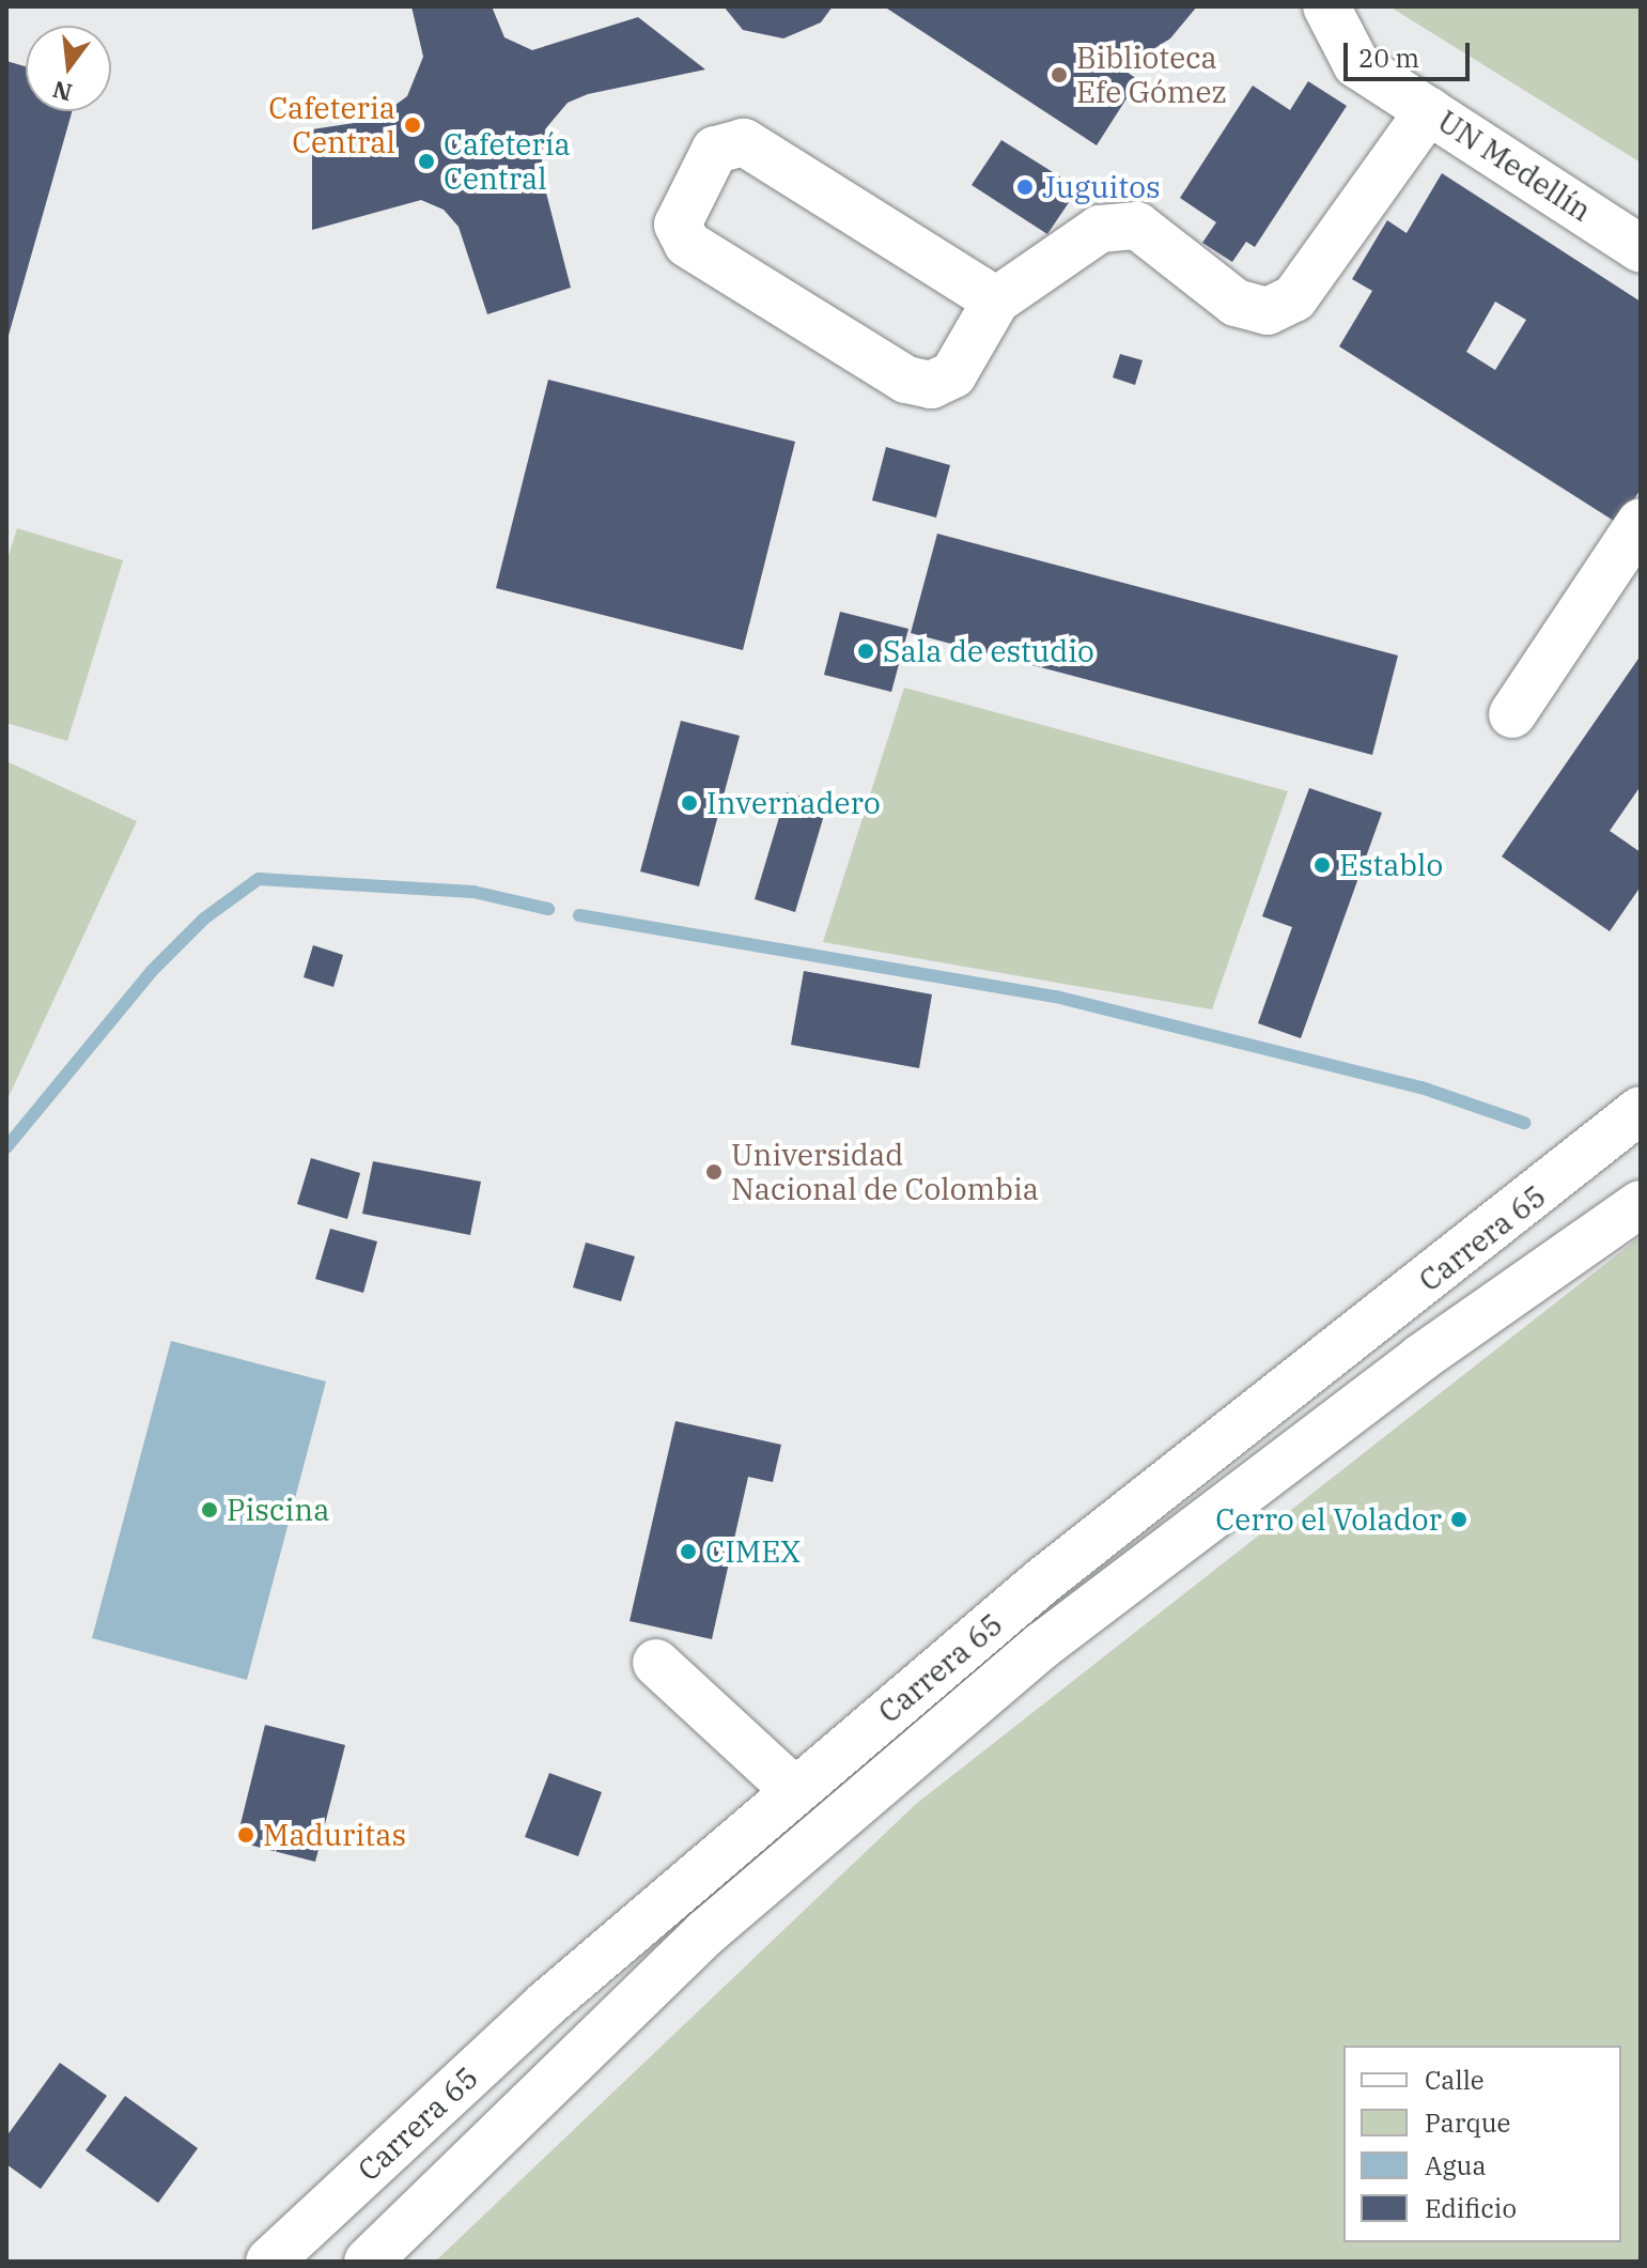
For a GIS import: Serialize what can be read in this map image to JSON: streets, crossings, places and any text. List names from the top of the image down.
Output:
{
  "streets": {
    "main road": ["UN Medellín", "Carrera 65"]
  },
  "places": [
    "Biblioteca Efe Gómez",
    "Cafeteria Central",
    "Cafetería Central",
    "Juguitos",
    "Sala de estudio",
    "Invernadero",
    "Establo",
    "Universidad Nacional de Colombia",
    "Piscina",
    "Cerro el Volador",
    "CIMEX",
    "Maduritas"
  ],
  "legend": [
    "Calle",
    "Parque",
    "Agua",
    "Edificio"
  ],
  "scale_bar": "20 m",
  "north": "bottom"
}
